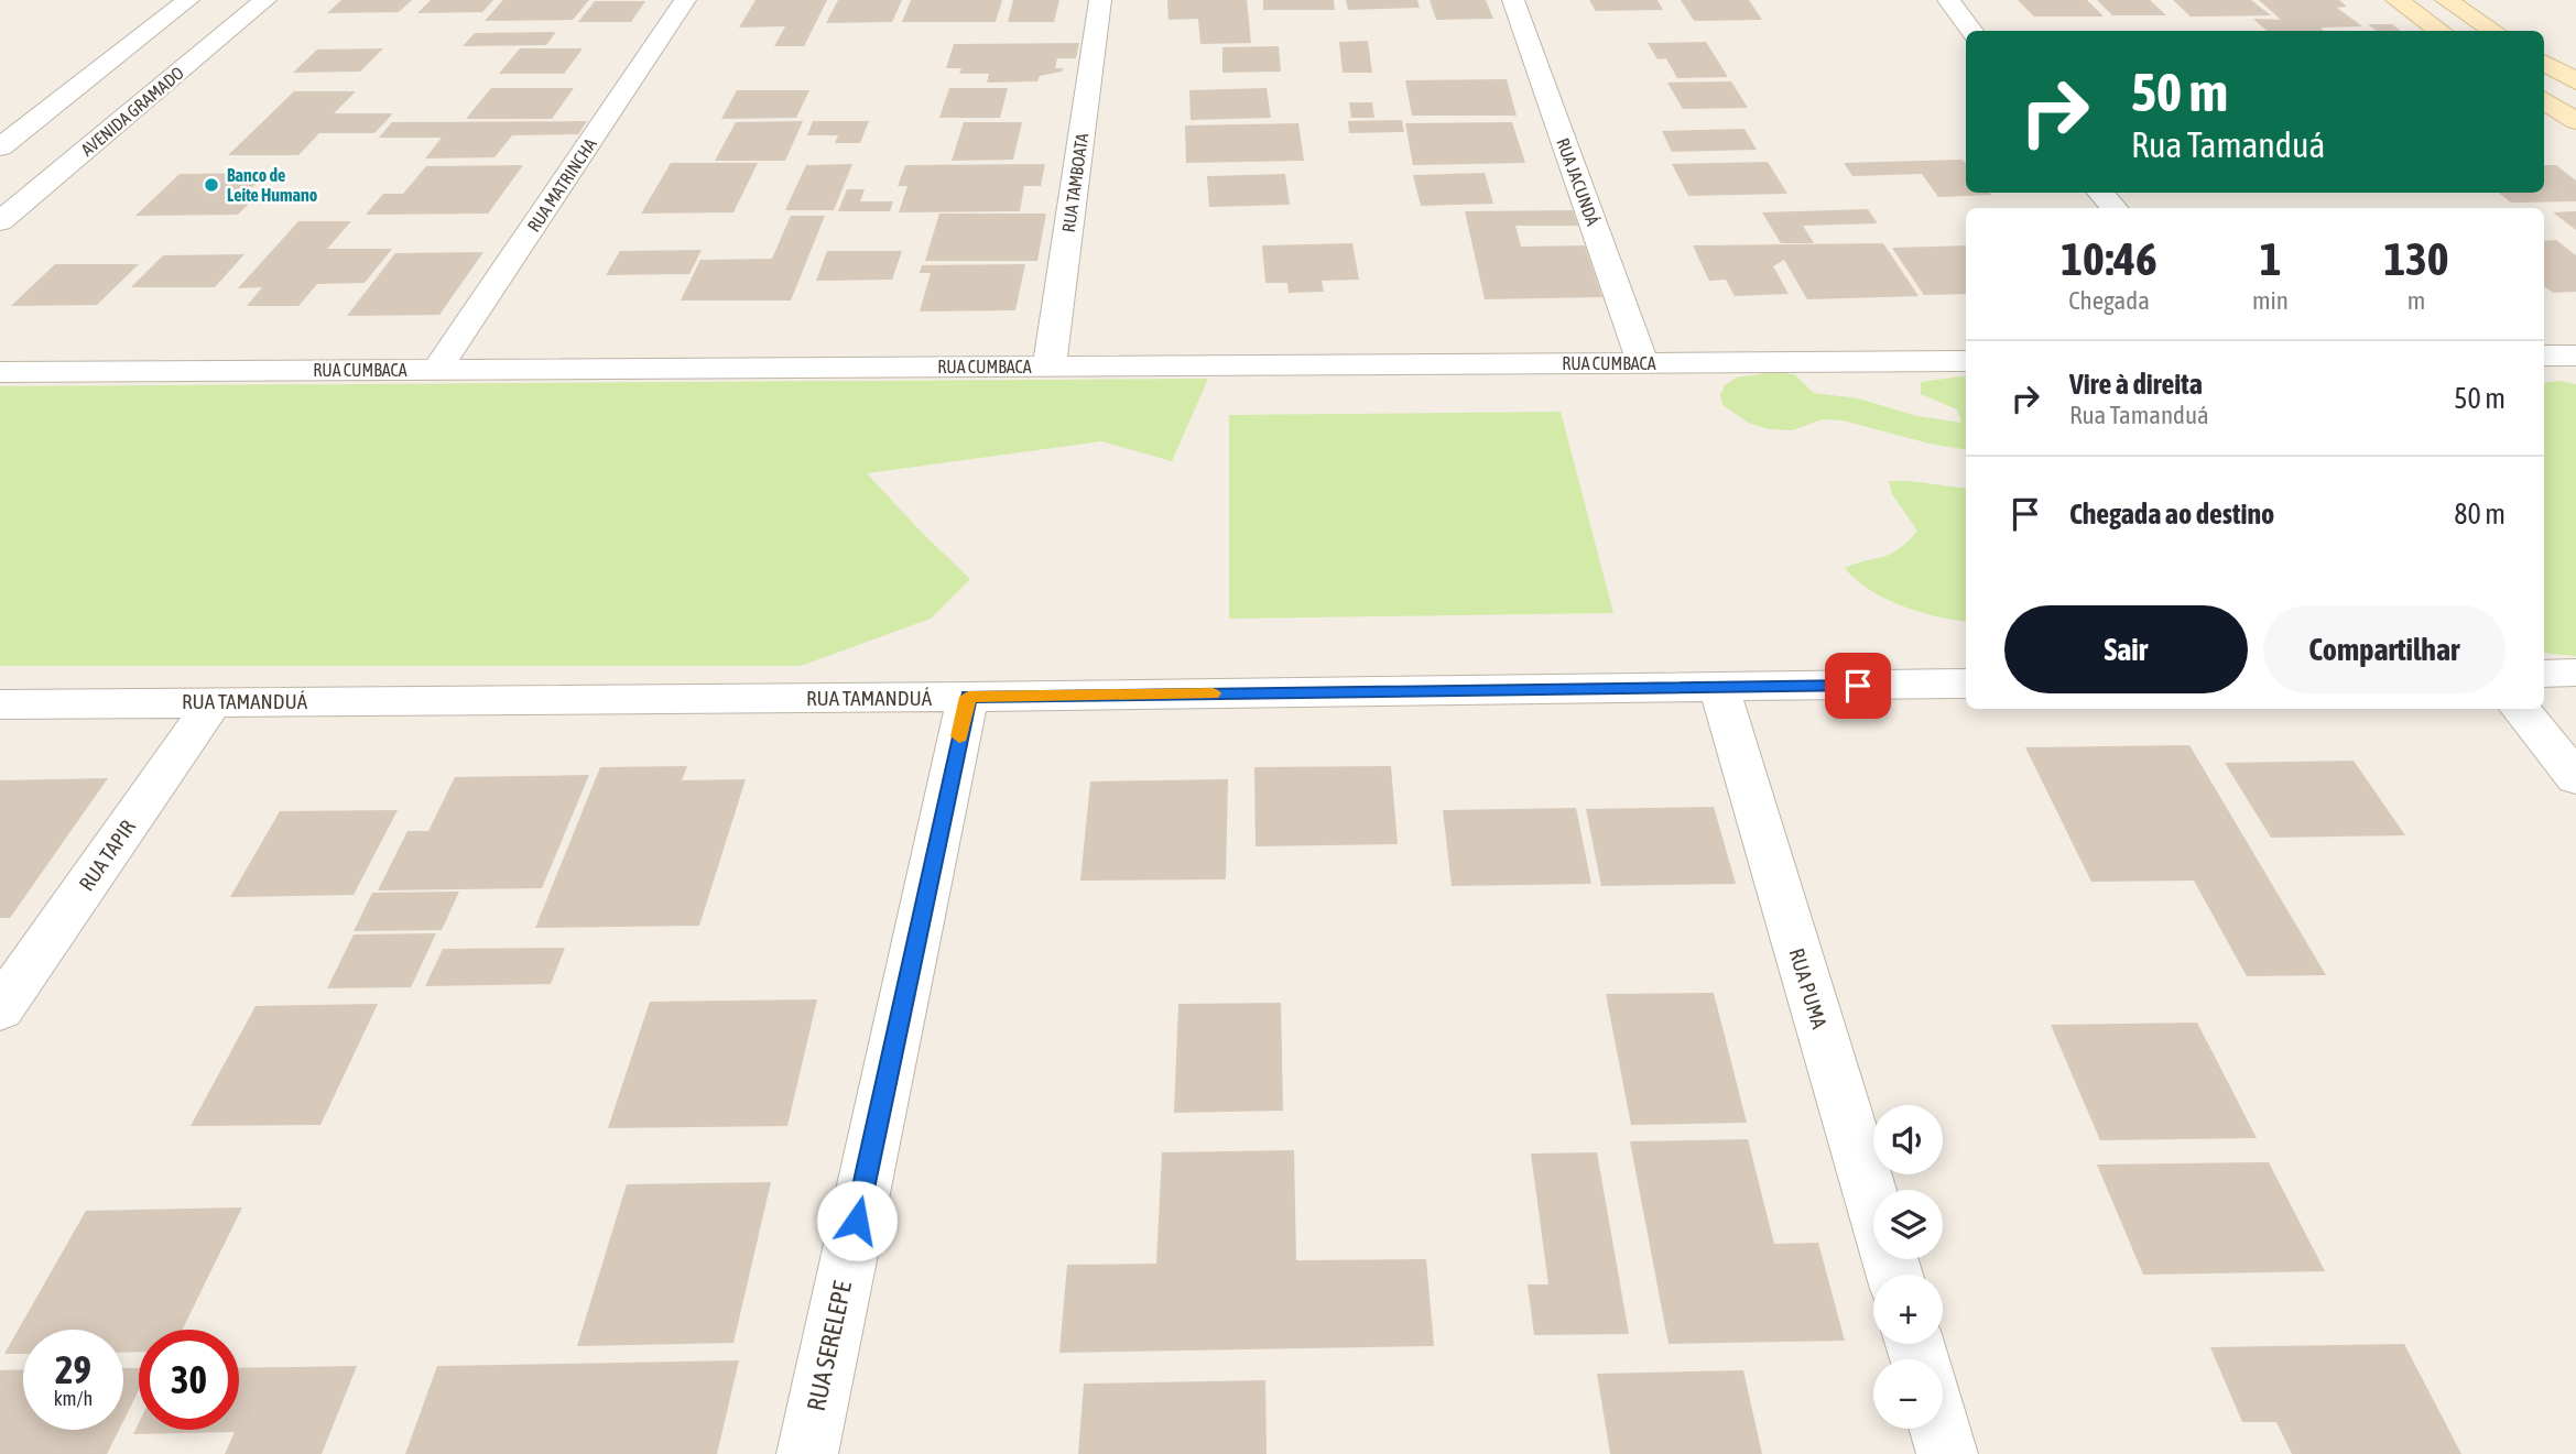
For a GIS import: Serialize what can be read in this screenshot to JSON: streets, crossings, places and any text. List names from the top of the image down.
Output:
{
  "streets": {
    "street": [
      "AVENIDA GRAMADO",
      "RUA JACUNDÁ",
      "RUA TAMBOATA",
      "RUA MATRINCHA",
      "RUA CUMBACA",
      "RUA TAMANDUÁ",
      "RUA TAPIR",
      "RUA PUMA",
      "RUA SERELEPE"
    ]
  },
  "crossings": [
    ["RUA JACUNDÁ", "RUA CUMBACA"],
    ["RUA TAMBOATA", "RUA CUMBACA"],
    ["RUA MATRINCHA", "RUA CUMBACA"],
    ["RUA TAMANDUÁ", "RUA TAPIR"],
    ["RUA TAMANDUÁ", "RUA PUMA"],
    ["RUA TAMANDUÁ", "RUA SERELEPE"]
  ],
  "places": ["Banco de Leite Humano"],
  "page": {
    "turn": ["50 m", "Rua Tamanduá"],
    "eta": [
      "10:46",
      "Chegada",
      "1",
      "min",
      "130",
      "m"
    ],
    "list": [
      {
        "name": "Vire à direita",
        "note": "Rua Tamanduá",
        "value": "50 m"
      },
      {
        "name": "Chegada ao destino",
        "value": "80 m"
      }
    ],
    "buttons": ["Sair", "Compartilhar"],
    "map_buttons": ["+", "−"],
    "speed": "29 km/h",
    "limit": "30"
  }
}
